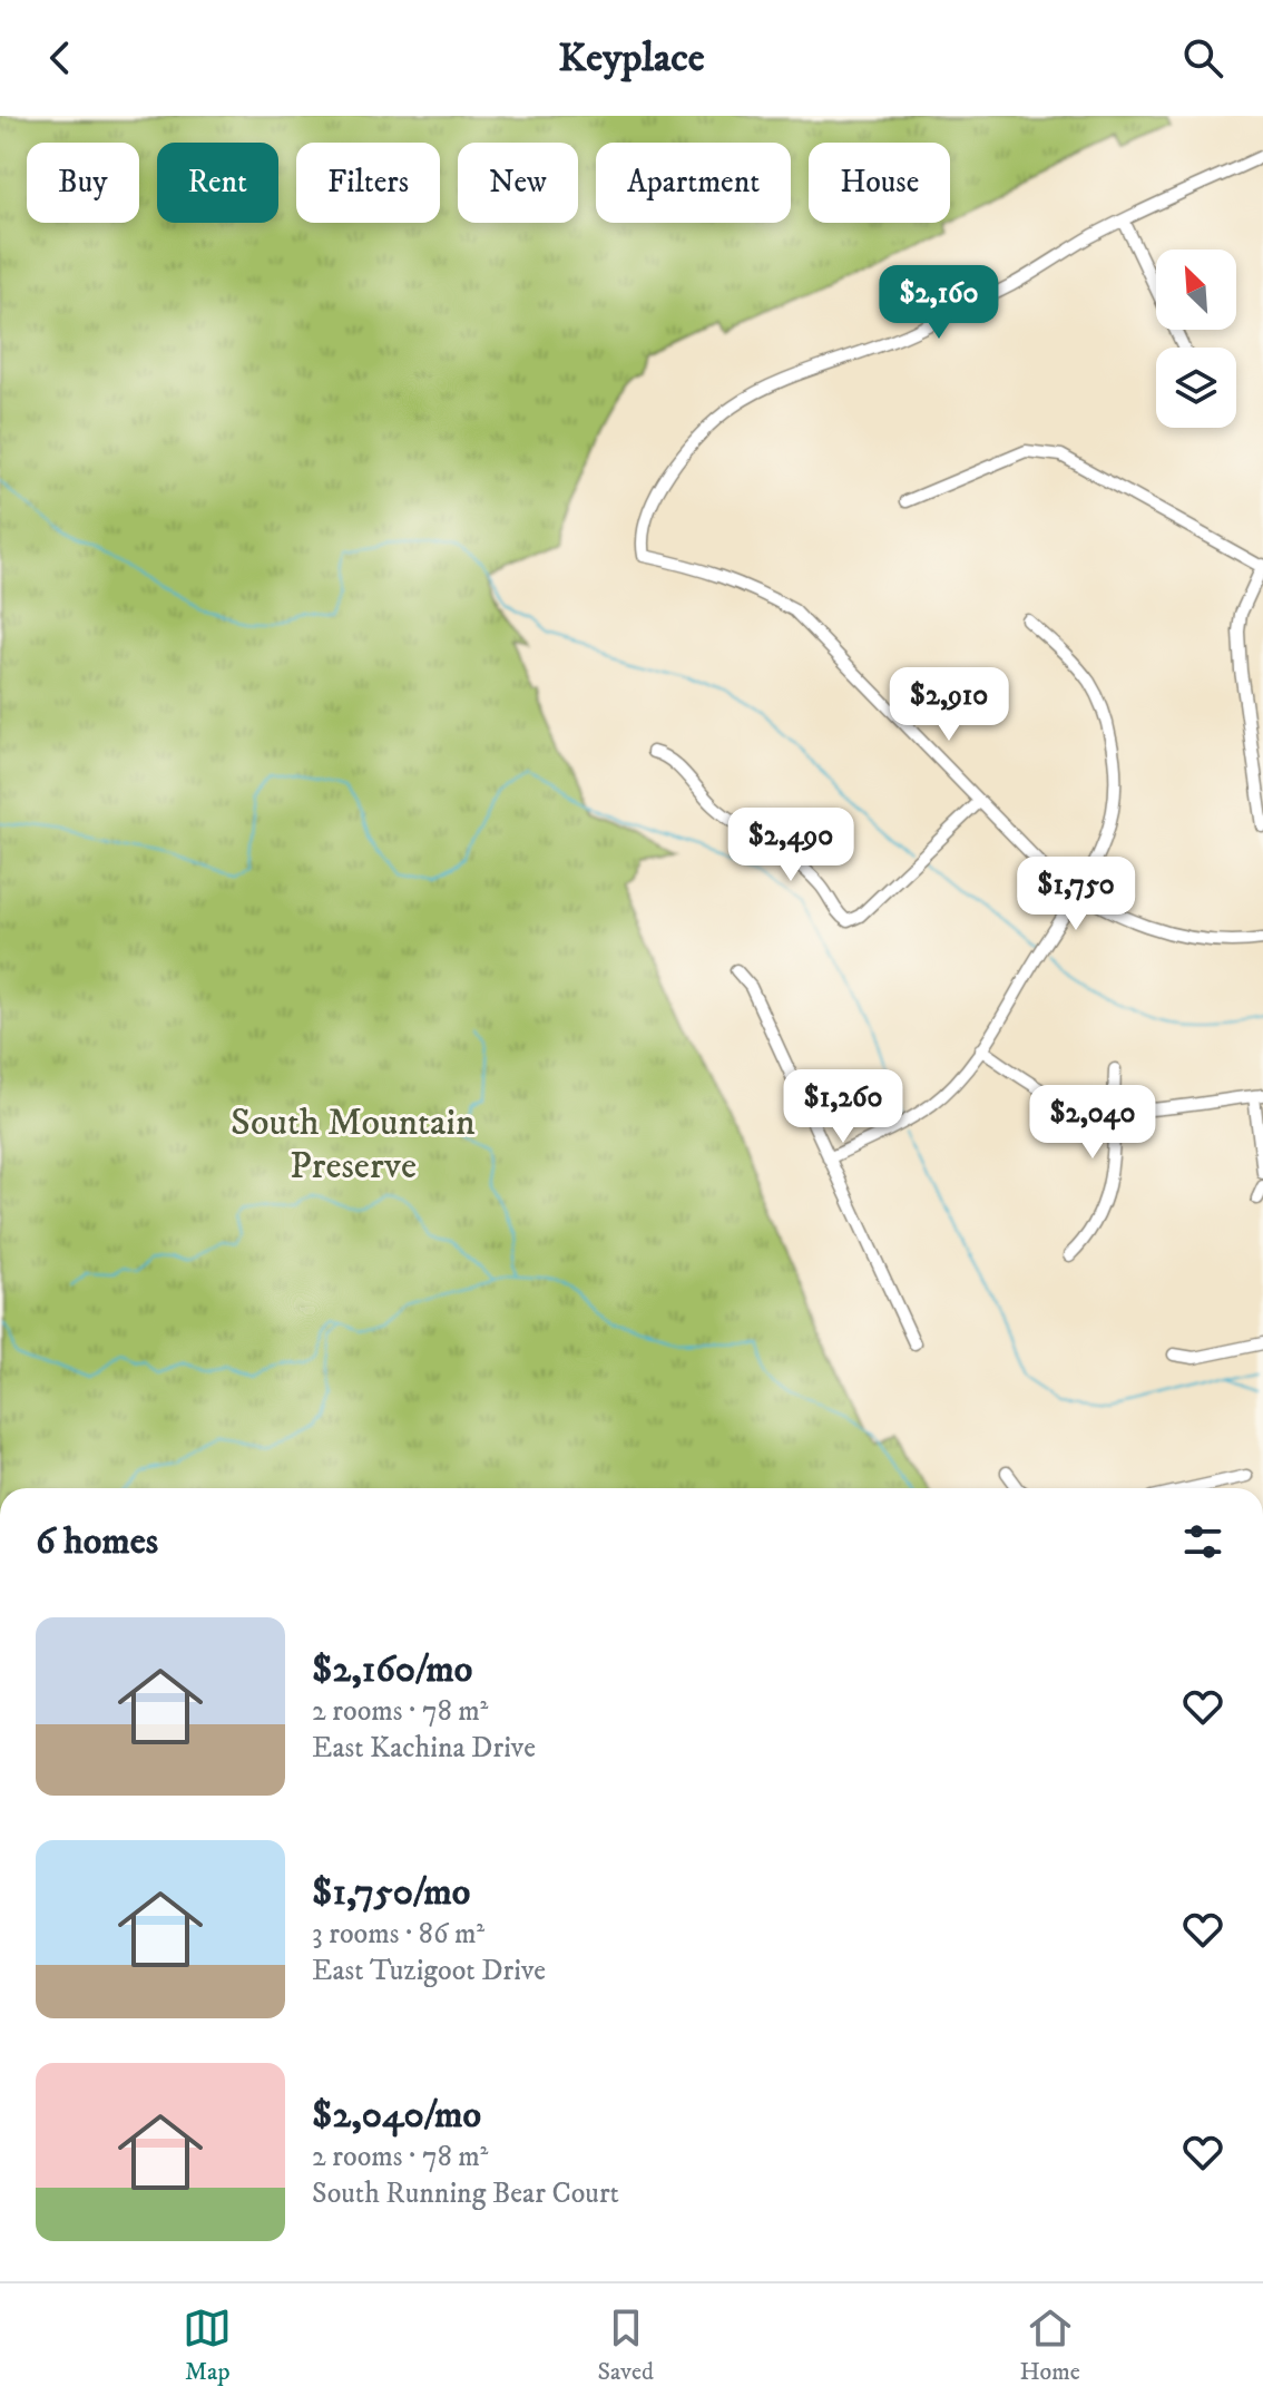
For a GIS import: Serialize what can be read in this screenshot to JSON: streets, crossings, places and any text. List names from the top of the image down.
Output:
{
  "parks": ["South Mountain Preserve"],
  "north": "top left",
  "page": {
    "header": "Keyplace",
    "chip": [
      "Buy",
      "Rent",
      "Filters",
      "New",
      "Apartment",
      "House"
    ],
    "price": [
      "$2,160",
      "$2,910",
      "$2,490",
      "$1,750",
      "$1,260",
      "$2,040"
    ],
    "heading": "6 homes",
    "list": [
      {
        "name": "$2,160/mo",
        "note": "2 rooms · 78 m² · East Kachina Drive"
      },
      {
        "name": "$1,750/mo",
        "note": "3 rooms · 86 m² · East Tuzigoot Drive"
      },
      {
        "name": "$2,040/mo",
        "note": "2 rooms · 78 m² · South Running Bear Court"
      }
    ],
    "tabs": ["Map", "Saved", "Home"]
  }
}
